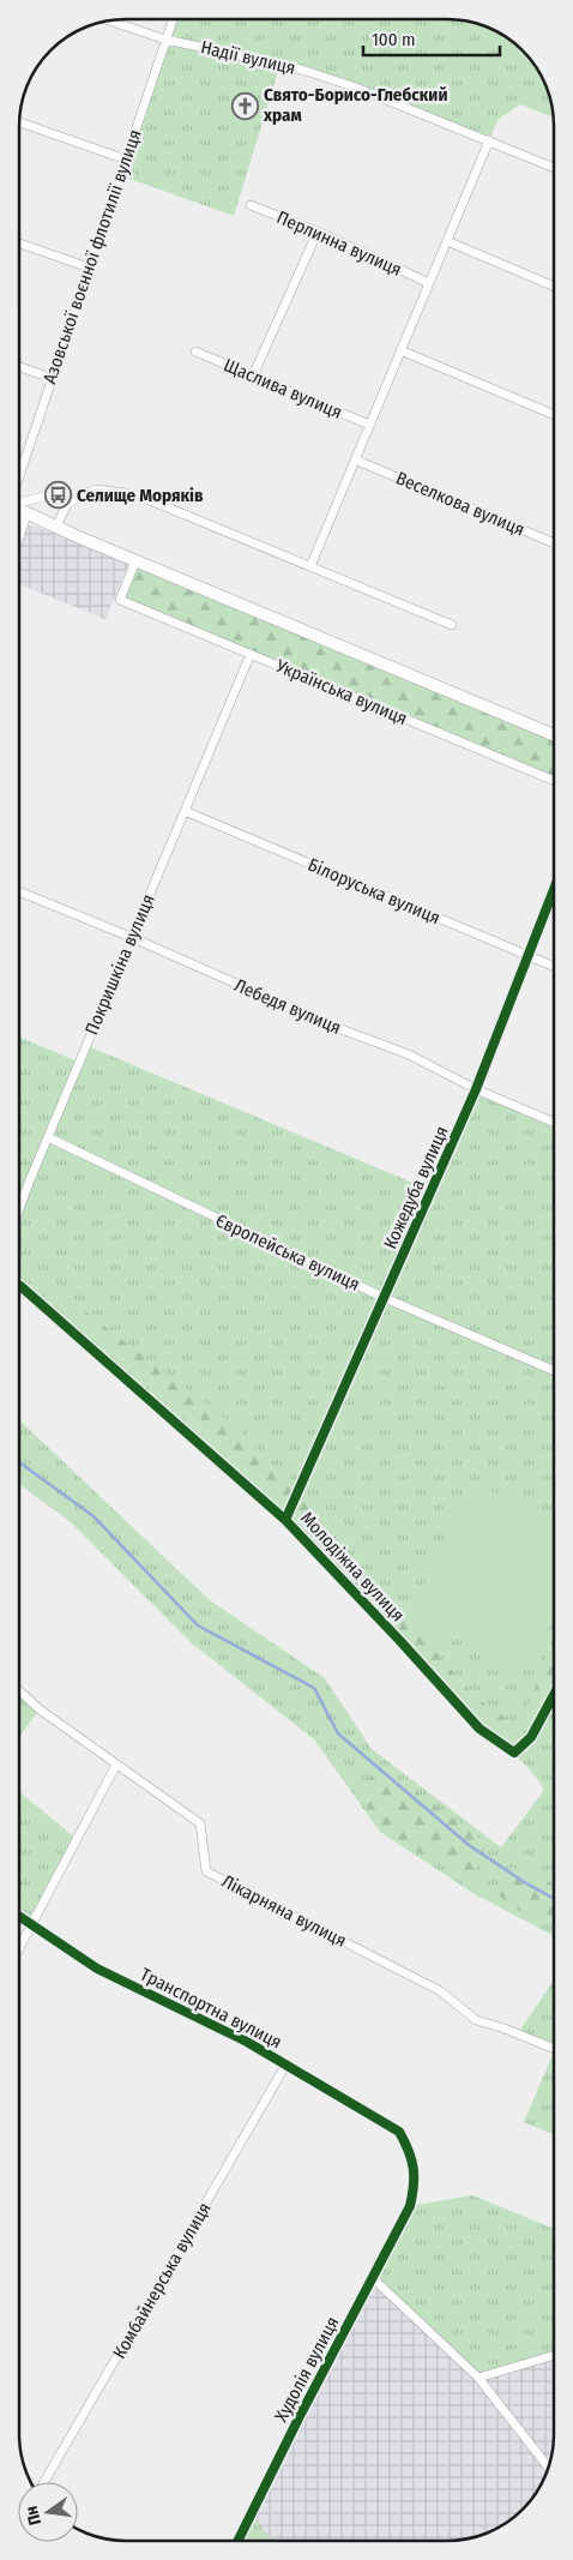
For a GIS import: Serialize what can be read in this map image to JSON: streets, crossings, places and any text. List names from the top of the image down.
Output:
{
  "streets": {
    "street": [
      "Надії вулиця",
      "Перлинна вулиця",
      "Азовської воєнної флотилії вулиця",
      "Щаслива вулиця",
      "Веселкова вулиця",
      "Українська вулиця",
      "Білоруська вулиця",
      "Покришкіна вулиця",
      "Лебедя вулиця",
      "Кожедуба вулиця",
      "Європейська вулиця",
      "Молодіжна вулиця",
      "Лікарняна вулиця",
      "Транспортна вулиця",
      "Комбайнерська вулиця",
      "Худолія вулиця"
    ]
  },
  "crossings": [
    ["Надії вулиця", "Азовської воєнної флотилії вулиця"],
    ["Українська вулиця", "Покришкіна вулиця"],
    ["Білоруська вулиця", "Покришкіна вулиця"],
    ["Білоруська вулиця", "Кожедуба вулиця"],
    ["Покришкіна вулиця", "Лебедя вулиця"],
    ["Покришкіна вулиця", "Європейська вулиця"],
    ["Лебедя вулиця", "Кожедуба вулиця"],
    ["Кожедуба вулиця", "Європейська вулиця"],
    ["Кожедуба вулиця", "Молодіжна вулиця"],
    ["Транспортна вулиця", "Комбайнерська вулиця"],
    ["Транспортна вулиця", "Худолія вулиця"]
  ],
  "places": {
    "church": ["Свято-Борисо-Глебский храм"],
    "bus stop": ["Селище Моряків"]
  },
  "scale_bar": "100 m",
  "north": "left"
}
